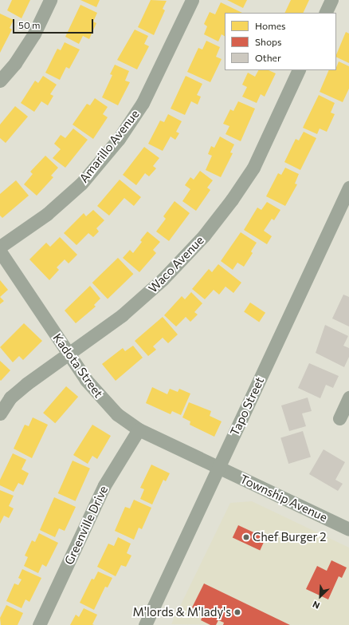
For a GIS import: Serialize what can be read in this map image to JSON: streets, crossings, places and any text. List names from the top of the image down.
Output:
{
  "streets": {
    "street": [
      "Amarillo Avenue",
      "Waco Avenue",
      "Kadota Street",
      "Tapo Street",
      "Township Avenue",
      "Greenville Drive"
    ]
  },
  "crossings": [
    ["Waco Avenue", "Kadota Street"],
    ["Kadota Street", "Tapo Street"],
    ["Kadota Street", "Township Avenue"],
    ["Kadota Street", "Greenville Drive"],
    ["Tapo Street", "Township Avenue"]
  ],
  "places": ["Chef Burger 2", "M'lords & M'lady's"],
  "legend": ["Homes", "Shops", "Other"],
  "scale_bar": "50 m",
  "north": "bottom left"
}
